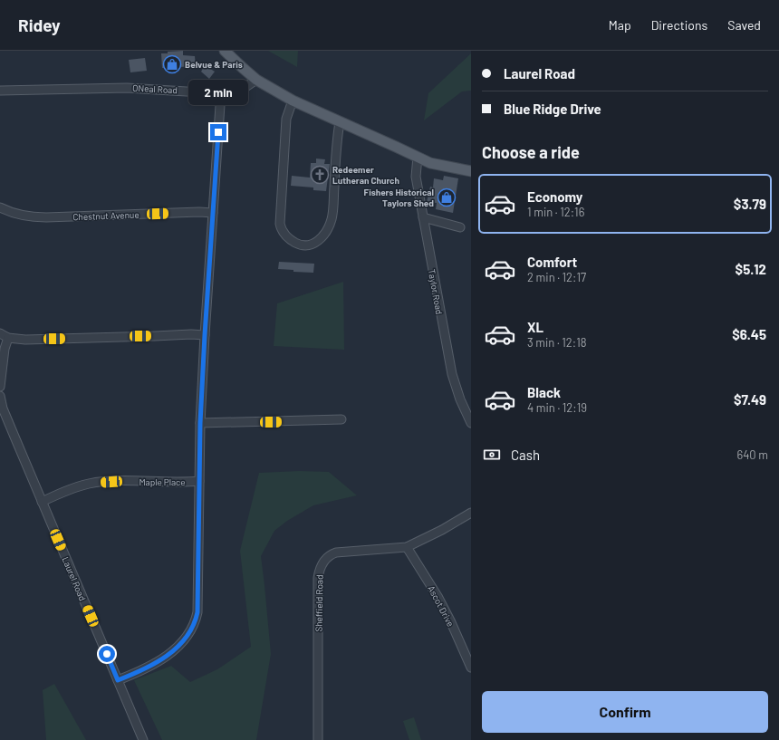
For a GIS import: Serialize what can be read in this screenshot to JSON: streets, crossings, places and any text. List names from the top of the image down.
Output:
{
  "streets": {
    "street": [
      "ONeal Road",
      "Chestnut Avenue",
      "Taylor Road",
      "Maple Place",
      "Laurel Road",
      "Sheffield Road",
      "Ascot Drive"
    ]
  },
  "crossings": [
    ["Maple Place", "Laurel Road"],
    ["Sheffield Road", "Ascot Drive"]
  ],
  "places": {
    "shop": ["Belvue & Paris", "Fishers Historical Taylors Shed"],
    "church": ["Redeemer Lutheran Church"]
  },
  "page": {
    "header": "Ridey",
    "nav": ["Map", "Directions", "Saved"],
    "banner": ["Laurel Road", "Blue Ridge Drive"],
    "bubble": "2 min",
    "heading": "Choose a ride",
    "list": [
      {
        "name": "Economy",
        "note": "1 min · 12:16",
        "value": "$3.79"
      },
      {
        "name": "Comfort",
        "note": "2 min · 12:17",
        "value": "$5.12"
      },
      {
        "name": "XL",
        "note": "3 min · 12:18",
        "value": "$6.45"
      },
      {
        "name": "Black",
        "note": "4 min · 12:19",
        "value": "$7.49"
      }
    ],
    "pay": ["Cash", "640 m"],
    "buttons": "Confirm"
  }
}
